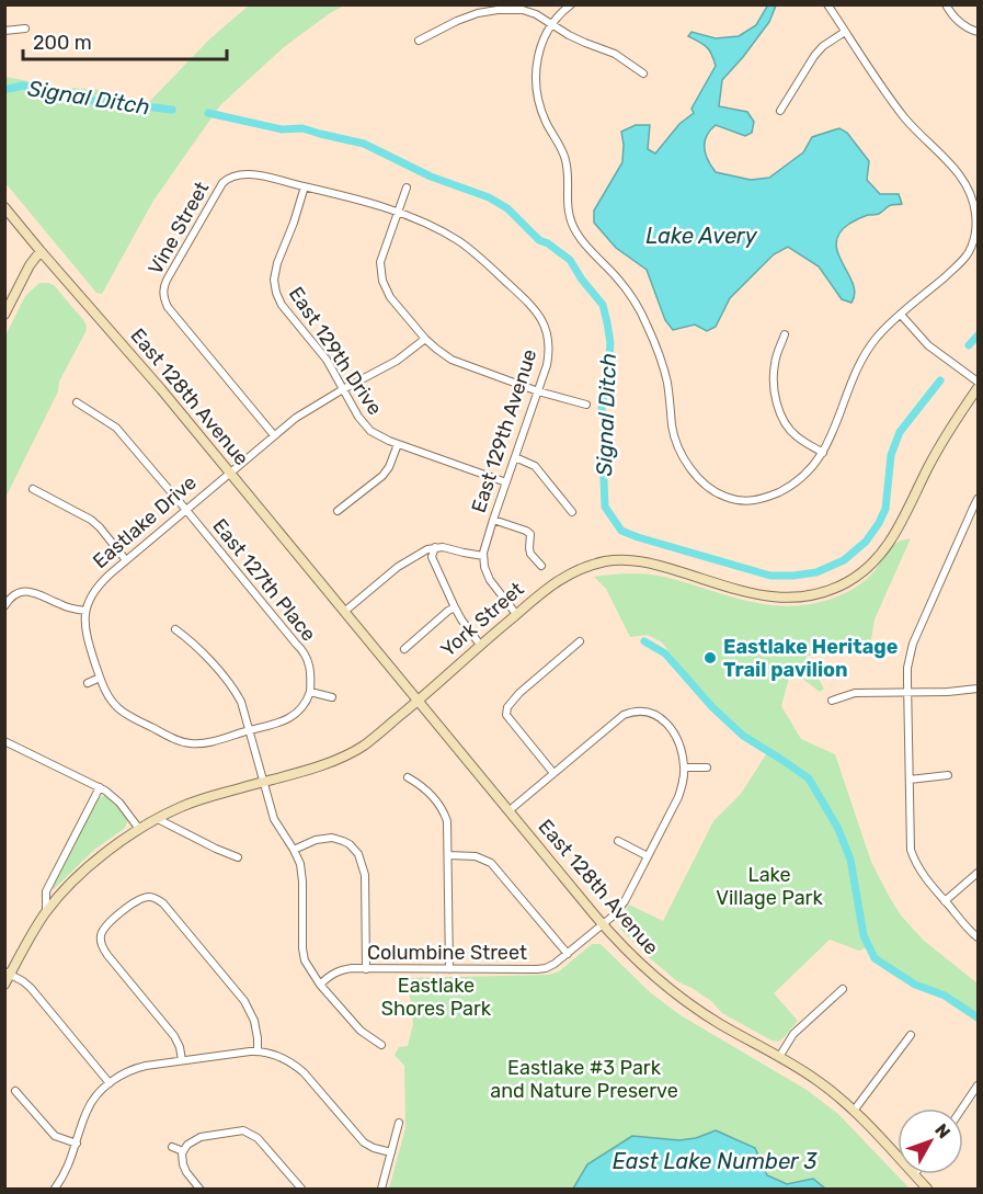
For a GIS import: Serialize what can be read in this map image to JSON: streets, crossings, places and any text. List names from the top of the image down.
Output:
{
  "streets": {
    "main road": ["East 128th Avenue", "York Street"],
    "street": [
      "Vine Street",
      "East 129th Drive",
      "East 129th Avenue",
      "Eastlake Drive",
      "East 127th Place",
      "Columbine Street"
    ]
  },
  "crossings": [
    ["Vine Street", "East 129th Avenue"],
    ["Vine Street", "Eastlake Drive"],
    ["East 129th Drive", "East 129th Avenue"],
    ["East 129th Drive", "Eastlake Drive"],
    ["East 128th Avenue", "Eastlake Drive"],
    ["East 128th Avenue", "York Street"],
    ["East 128th Avenue", "Columbine Street"],
    ["Eastlake Drive", "East 127th Place"]
  ],
  "water": ["Signal Ditch", "Lake Avery", "East Lake Number 3"],
  "parks": ["Lake Village Park", "Eastlake Shores Park", "Eastlake #3 Park and Nature Preserve"],
  "places": ["Eastlake Heritage Trail pavilion"],
  "scale_bar": "200 m",
  "north": "top right"
}
